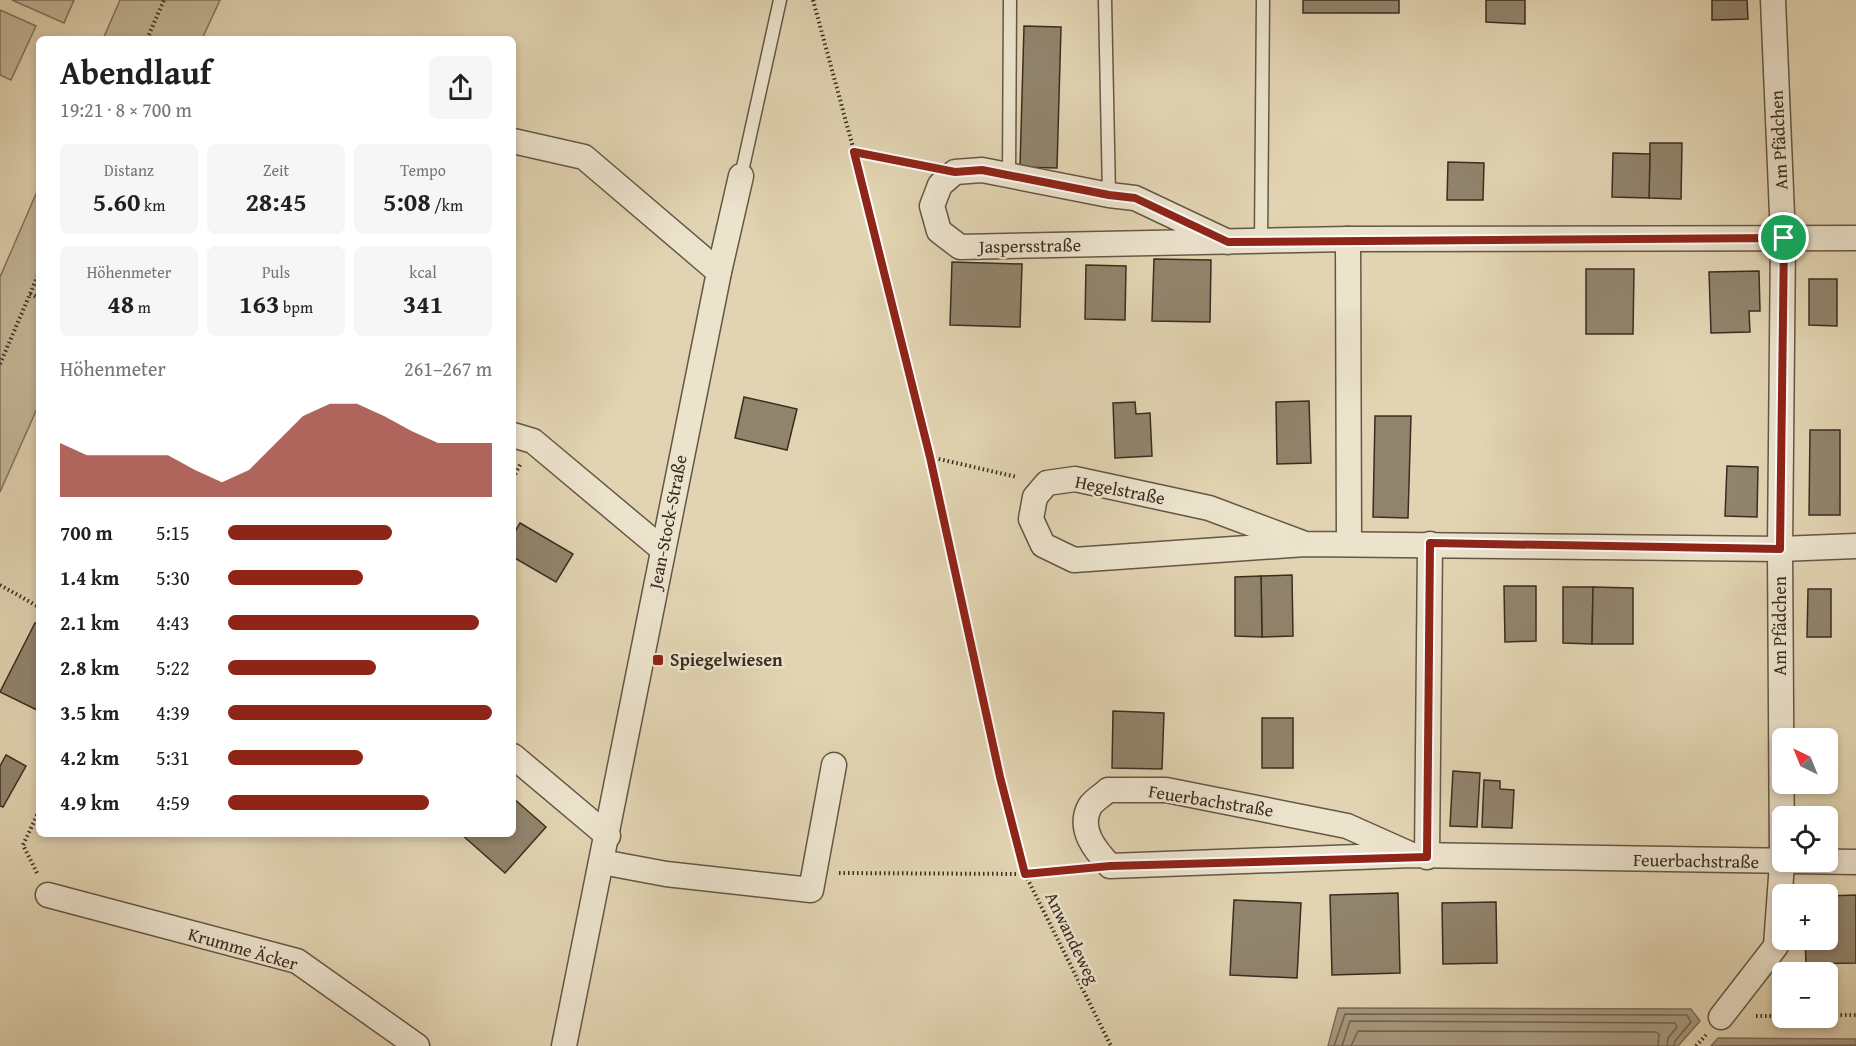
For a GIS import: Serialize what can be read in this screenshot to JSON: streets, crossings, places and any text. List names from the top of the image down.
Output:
{
  "streets": {
    "street": [
      "Am Pfädchen",
      "Jaspersstraße",
      "Hegelstraße",
      "Jean-Stock-Straße",
      "Feuerbachstraße",
      "Krumme Äcker"
    ],
    "path": ["Anwandeweg"]
  },
  "crossings": [
    ["Am Pfädchen", "Jaspersstraße"],
    ["Am Pfädchen", "Hegelstraße"]
  ],
  "places": {
    "transit": ["Spiegelwiesen"]
  },
  "north": "top left",
  "page": {
    "heading": ["Abendlauf", "19:21 · 8 × 700 m"],
    "stats": [
      ["Distanz", "5.60 km"],
      ["Zeit", "28:45"],
      ["Tempo", "5:08 /km"],
      ["Höhenmeter", "48 m"],
      ["Puls", "163 bpm"],
      ["kcal", "341"]
    ],
    "chart": ["Höhenmeter", "261–267 m"],
    "list": [
      {
        "name": "700 m",
        "note": "5:15"
      },
      {
        "name": "1.4 km",
        "note": "5:30"
      },
      {
        "name": "2.1 km",
        "note": "4:43"
      },
      {
        "name": "2.8 km",
        "note": "5:22"
      },
      {
        "name": "3.5 km",
        "note": "4:39"
      },
      {
        "name": "4.2 km",
        "note": "5:31"
      },
      {
        "name": "4.9 km",
        "note": "4:59"
      }
    ],
    "map_buttons": ["+", "−"]
  }
}
